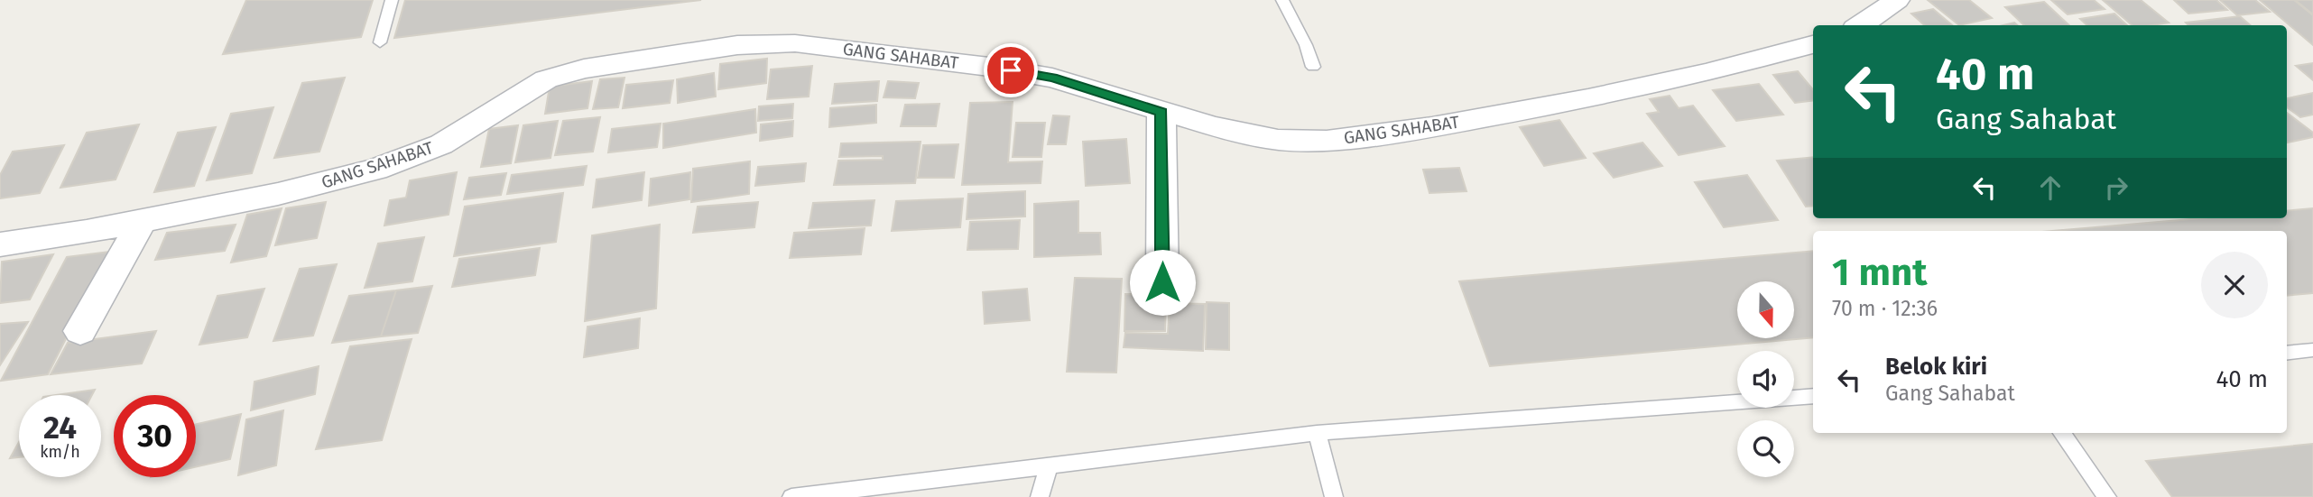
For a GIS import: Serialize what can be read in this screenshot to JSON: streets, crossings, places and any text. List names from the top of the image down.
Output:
{
  "streets": {
    "street": ["GANG SAHABAT"]
  },
  "north": "bottom",
  "page": {
    "turn": ["40 m", "Gang Sahabat"],
    "heading": ["1 mnt", "70 m · 12:36"],
    "list": [
      {
        "name": "Belok kiri",
        "note": "Gang Sahabat",
        "value": "40 m"
      }
    ],
    "speed": "24 km/h",
    "limit": "30"
  }
}
